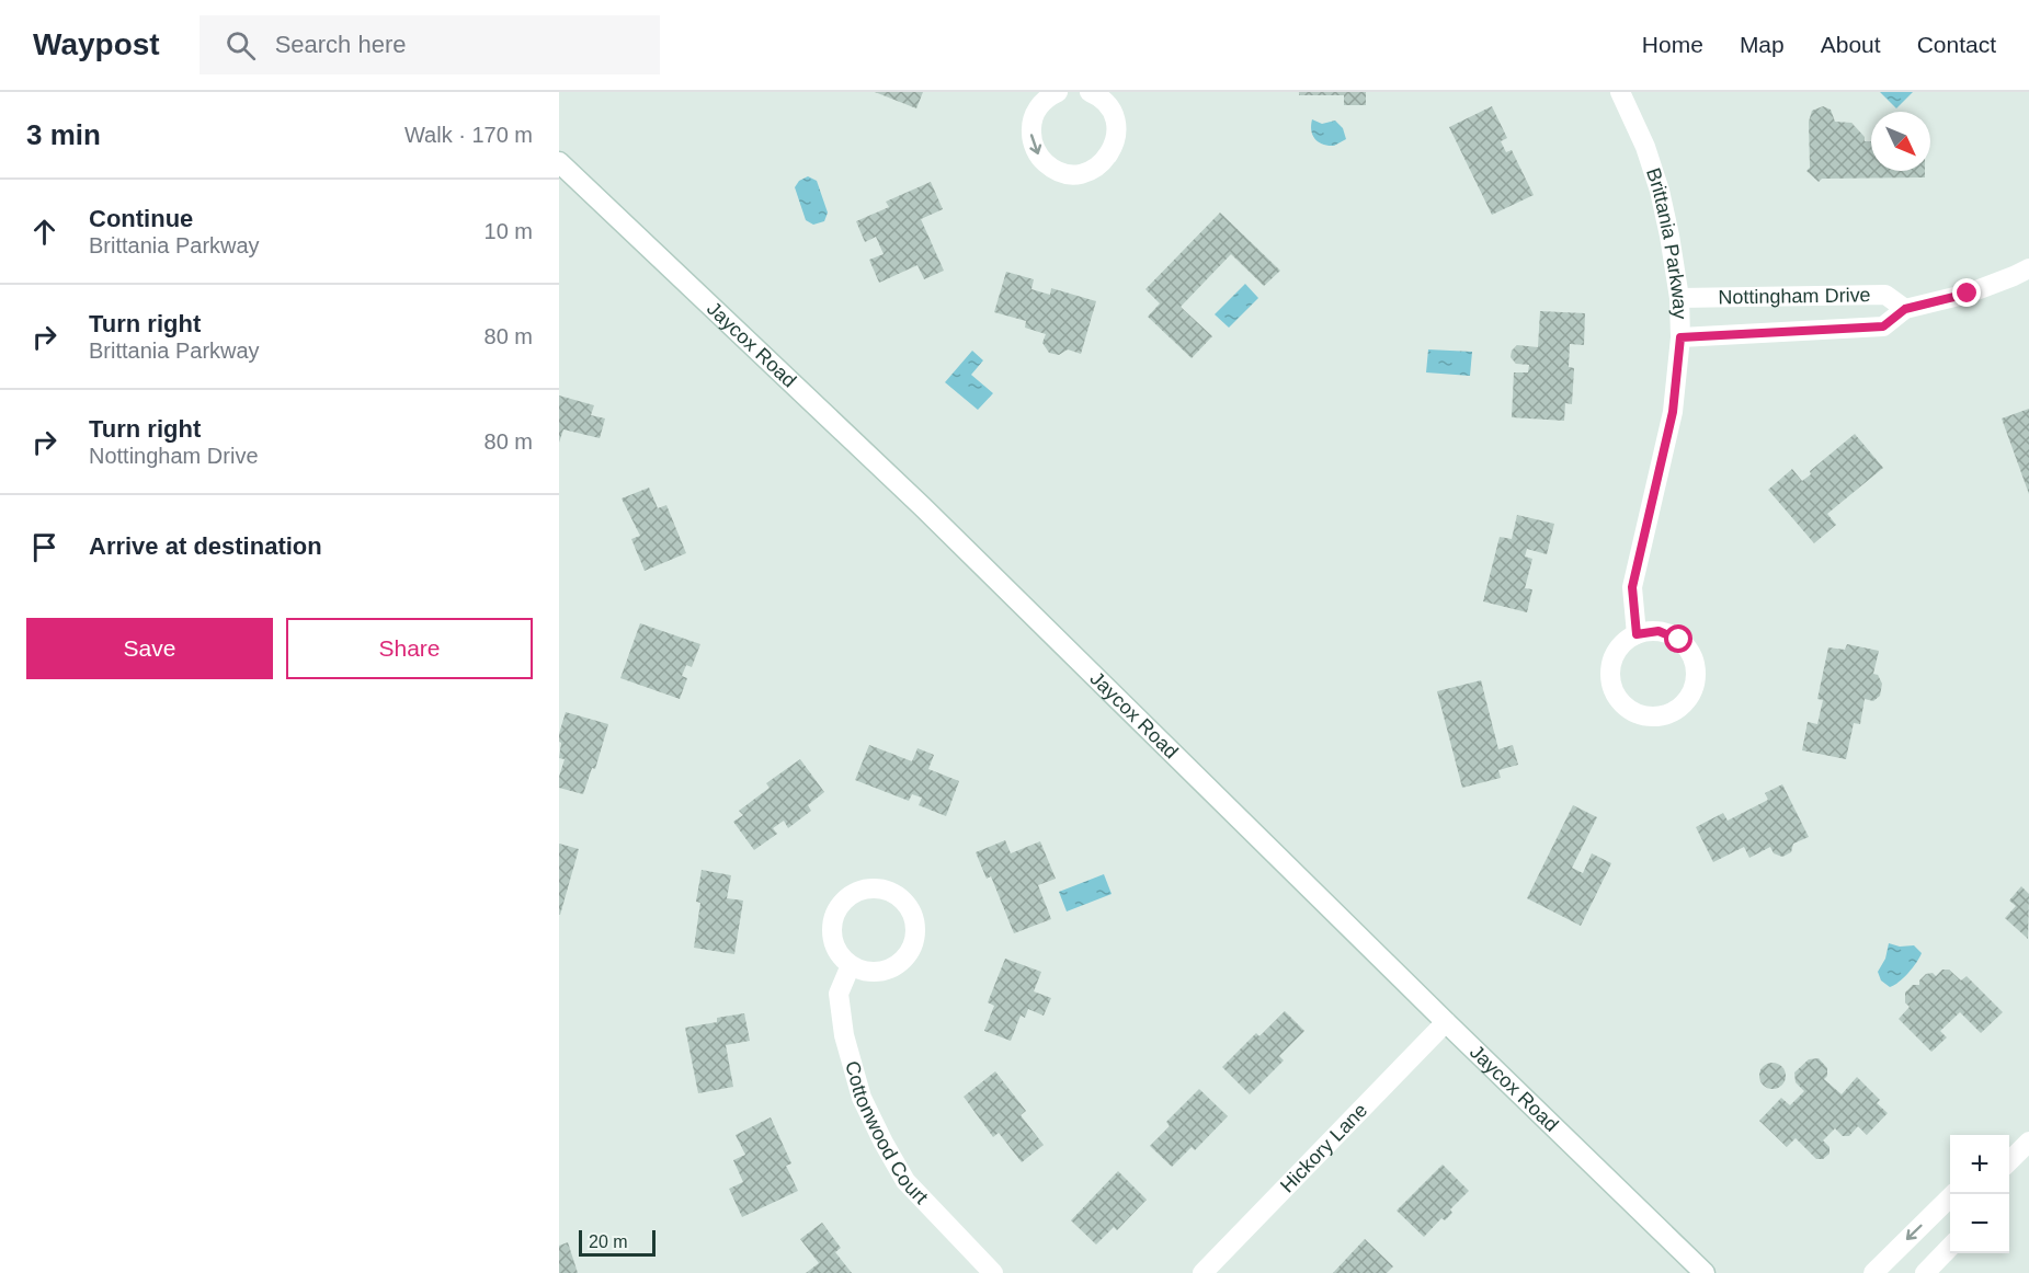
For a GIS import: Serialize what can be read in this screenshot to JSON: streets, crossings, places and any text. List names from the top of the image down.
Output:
{
  "streets": {
    "street": [
      "Brittania Parkway",
      "Nottingham Drive",
      "Jaycox Road",
      "Cottonwood Court",
      "Hickory Lane"
    ]
  },
  "crossings": [
    ["Brittania Parkway", "Nottingham Drive"],
    ["Jaycox Road", "Hickory Lane"]
  ],
  "scale_bar": "20 m",
  "north": "bottom right",
  "page": {
    "header": "Waypost",
    "search": "Search here",
    "nav": [
      "Home",
      "Map",
      "About",
      "Contact"
    ],
    "heading": ["3 min", "Walk · 170 m"],
    "list": [
      ["Continue", "Brittania Parkway", "10 m"],
      ["Turn right", "Brittania Parkway", "80 m"],
      ["Turn right", "Nottingham Drive", "80 m"],
      "Arrive at destination"
    ],
    "buttons": ["Save", "Share"],
    "map_buttons": ["+", "−"],
    "scale": "20 m"
  }
}
